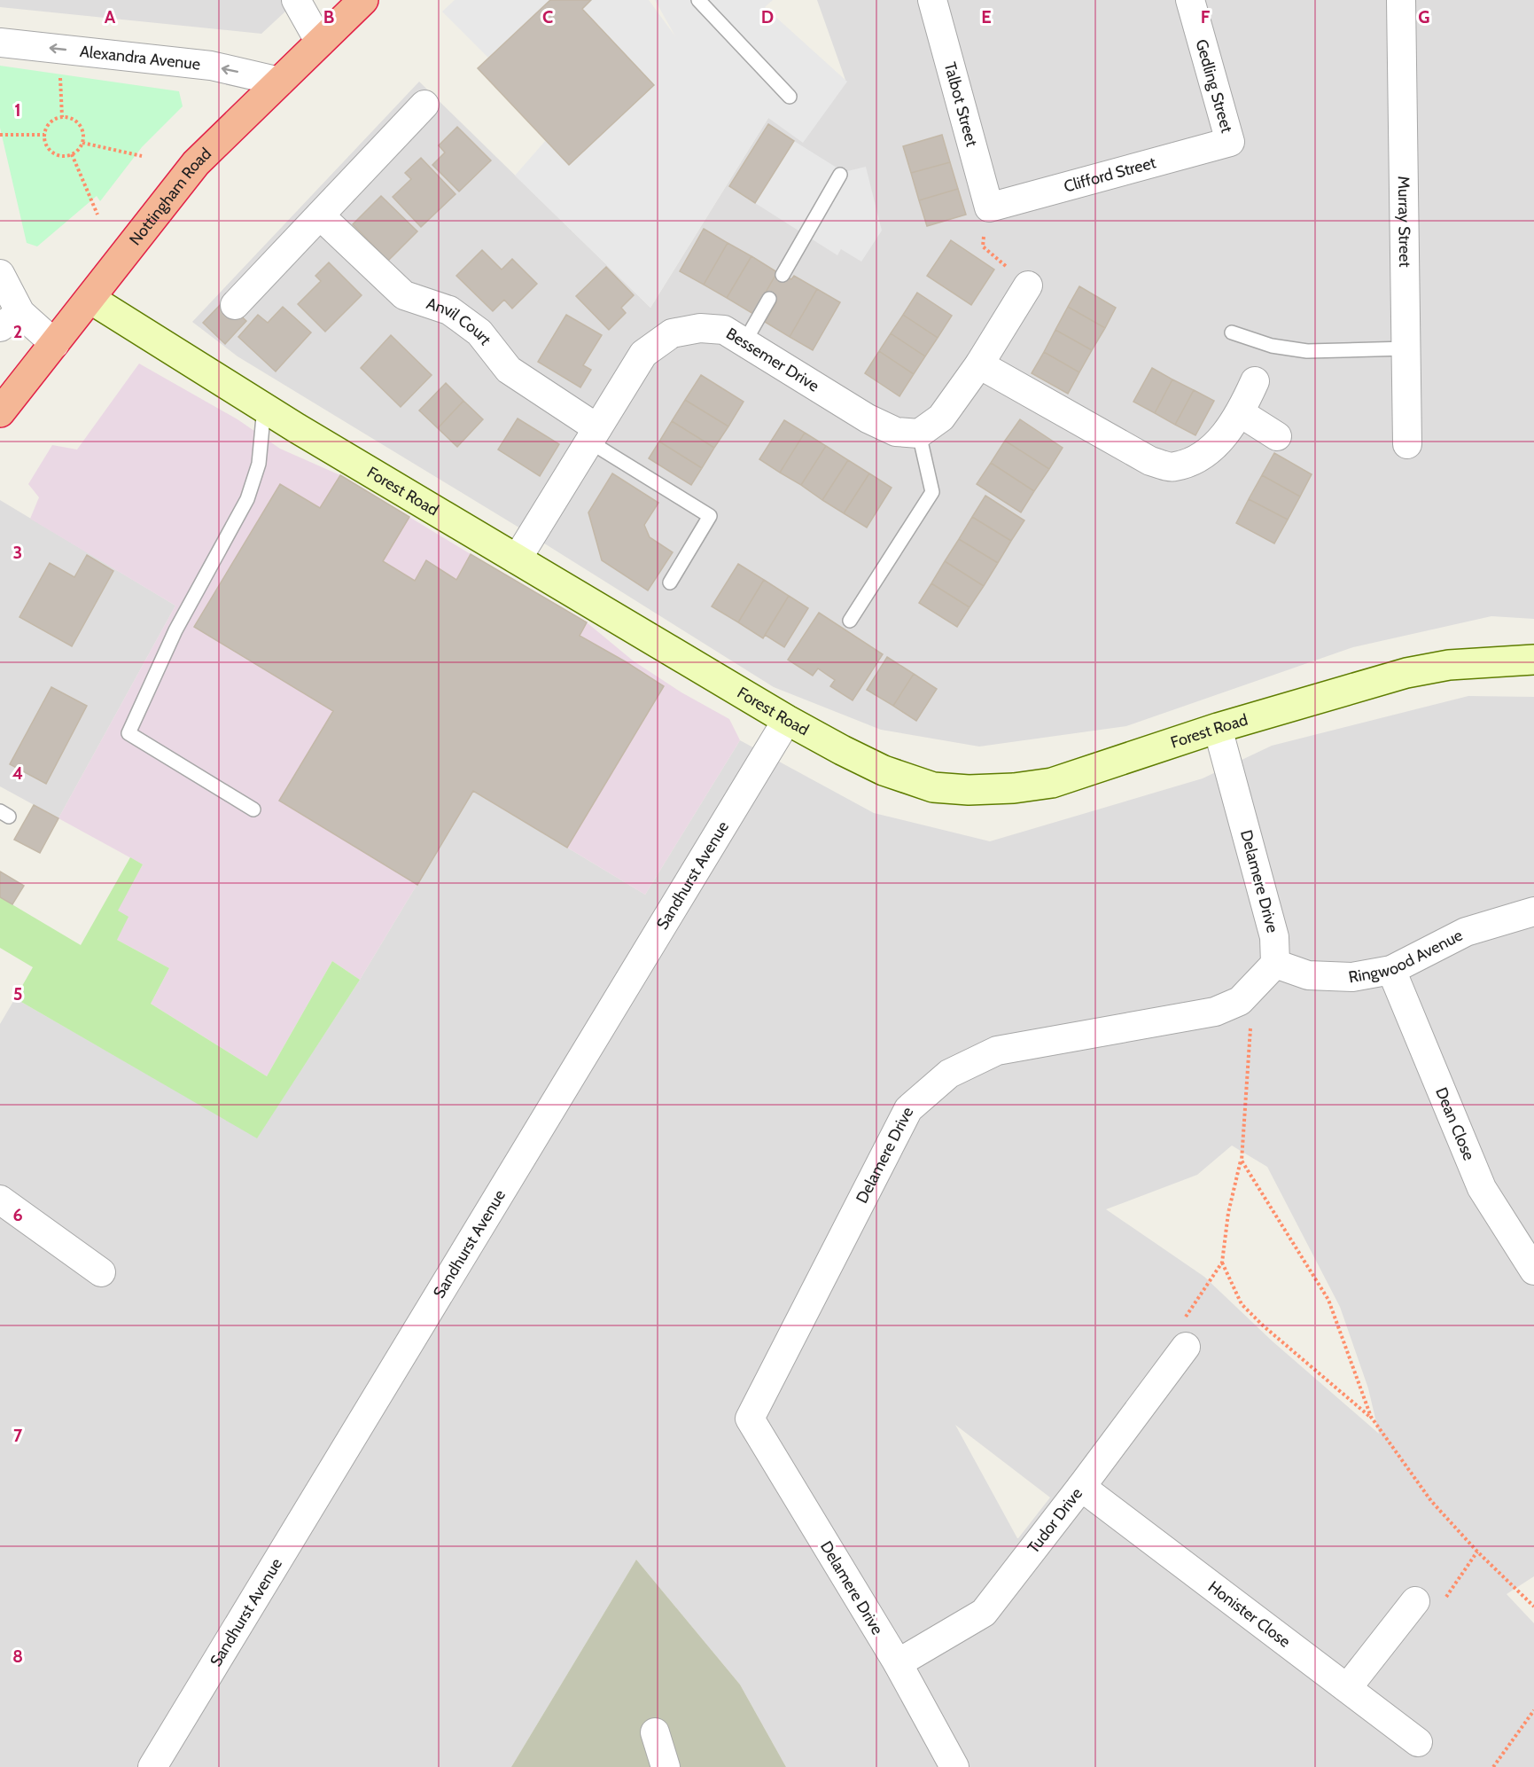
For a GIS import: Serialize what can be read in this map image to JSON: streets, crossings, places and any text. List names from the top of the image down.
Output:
{
  "streets": {
    "highway": ["Nottingham Road"],
    "main road": ["Forest Road"],
    "street": [
      "Alexandra Avenue",
      "Gedling Street",
      "Talbot Street",
      "Clifford Street",
      "Murray Street",
      "Anvil Court",
      "Bessemer Drive",
      "Sandhurst Avenue",
      "Delamere Drive",
      "Ringwood Avenue",
      "Dean Close",
      "Tudor Drive",
      "Honister Close"
    ]
  },
  "crossings": [
    ["Alexandra Avenue", "Nottingham Road"],
    ["Gedling Street", "Clifford Street"],
    ["Talbot Street", "Clifford Street"],
    ["Nottingham Road", "Forest Road"],
    ["Anvil Court", "Bessemer Drive"],
    ["Bessemer Drive", "Forest Road"],
    ["Forest Road", "Sandhurst Avenue"],
    ["Forest Road", "Delamere Drive"],
    ["Delamere Drive", "Ringwood Avenue"],
    ["Delamere Drive", "Tudor Drive"],
    ["Ringwood Avenue", "Dean Close"],
    ["Tudor Drive", "Honister Close"]
  ],
  "one_way": ["Alexandra Avenue"],
  "grid": {
    "columns": [
      "A",
      "B",
      "C",
      "D",
      "E",
      "F",
      "G"
    ],
    "rows": [
      "1",
      "2",
      "3",
      "4",
      "5",
      "6",
      "7",
      "8"
    ]
  }
}
